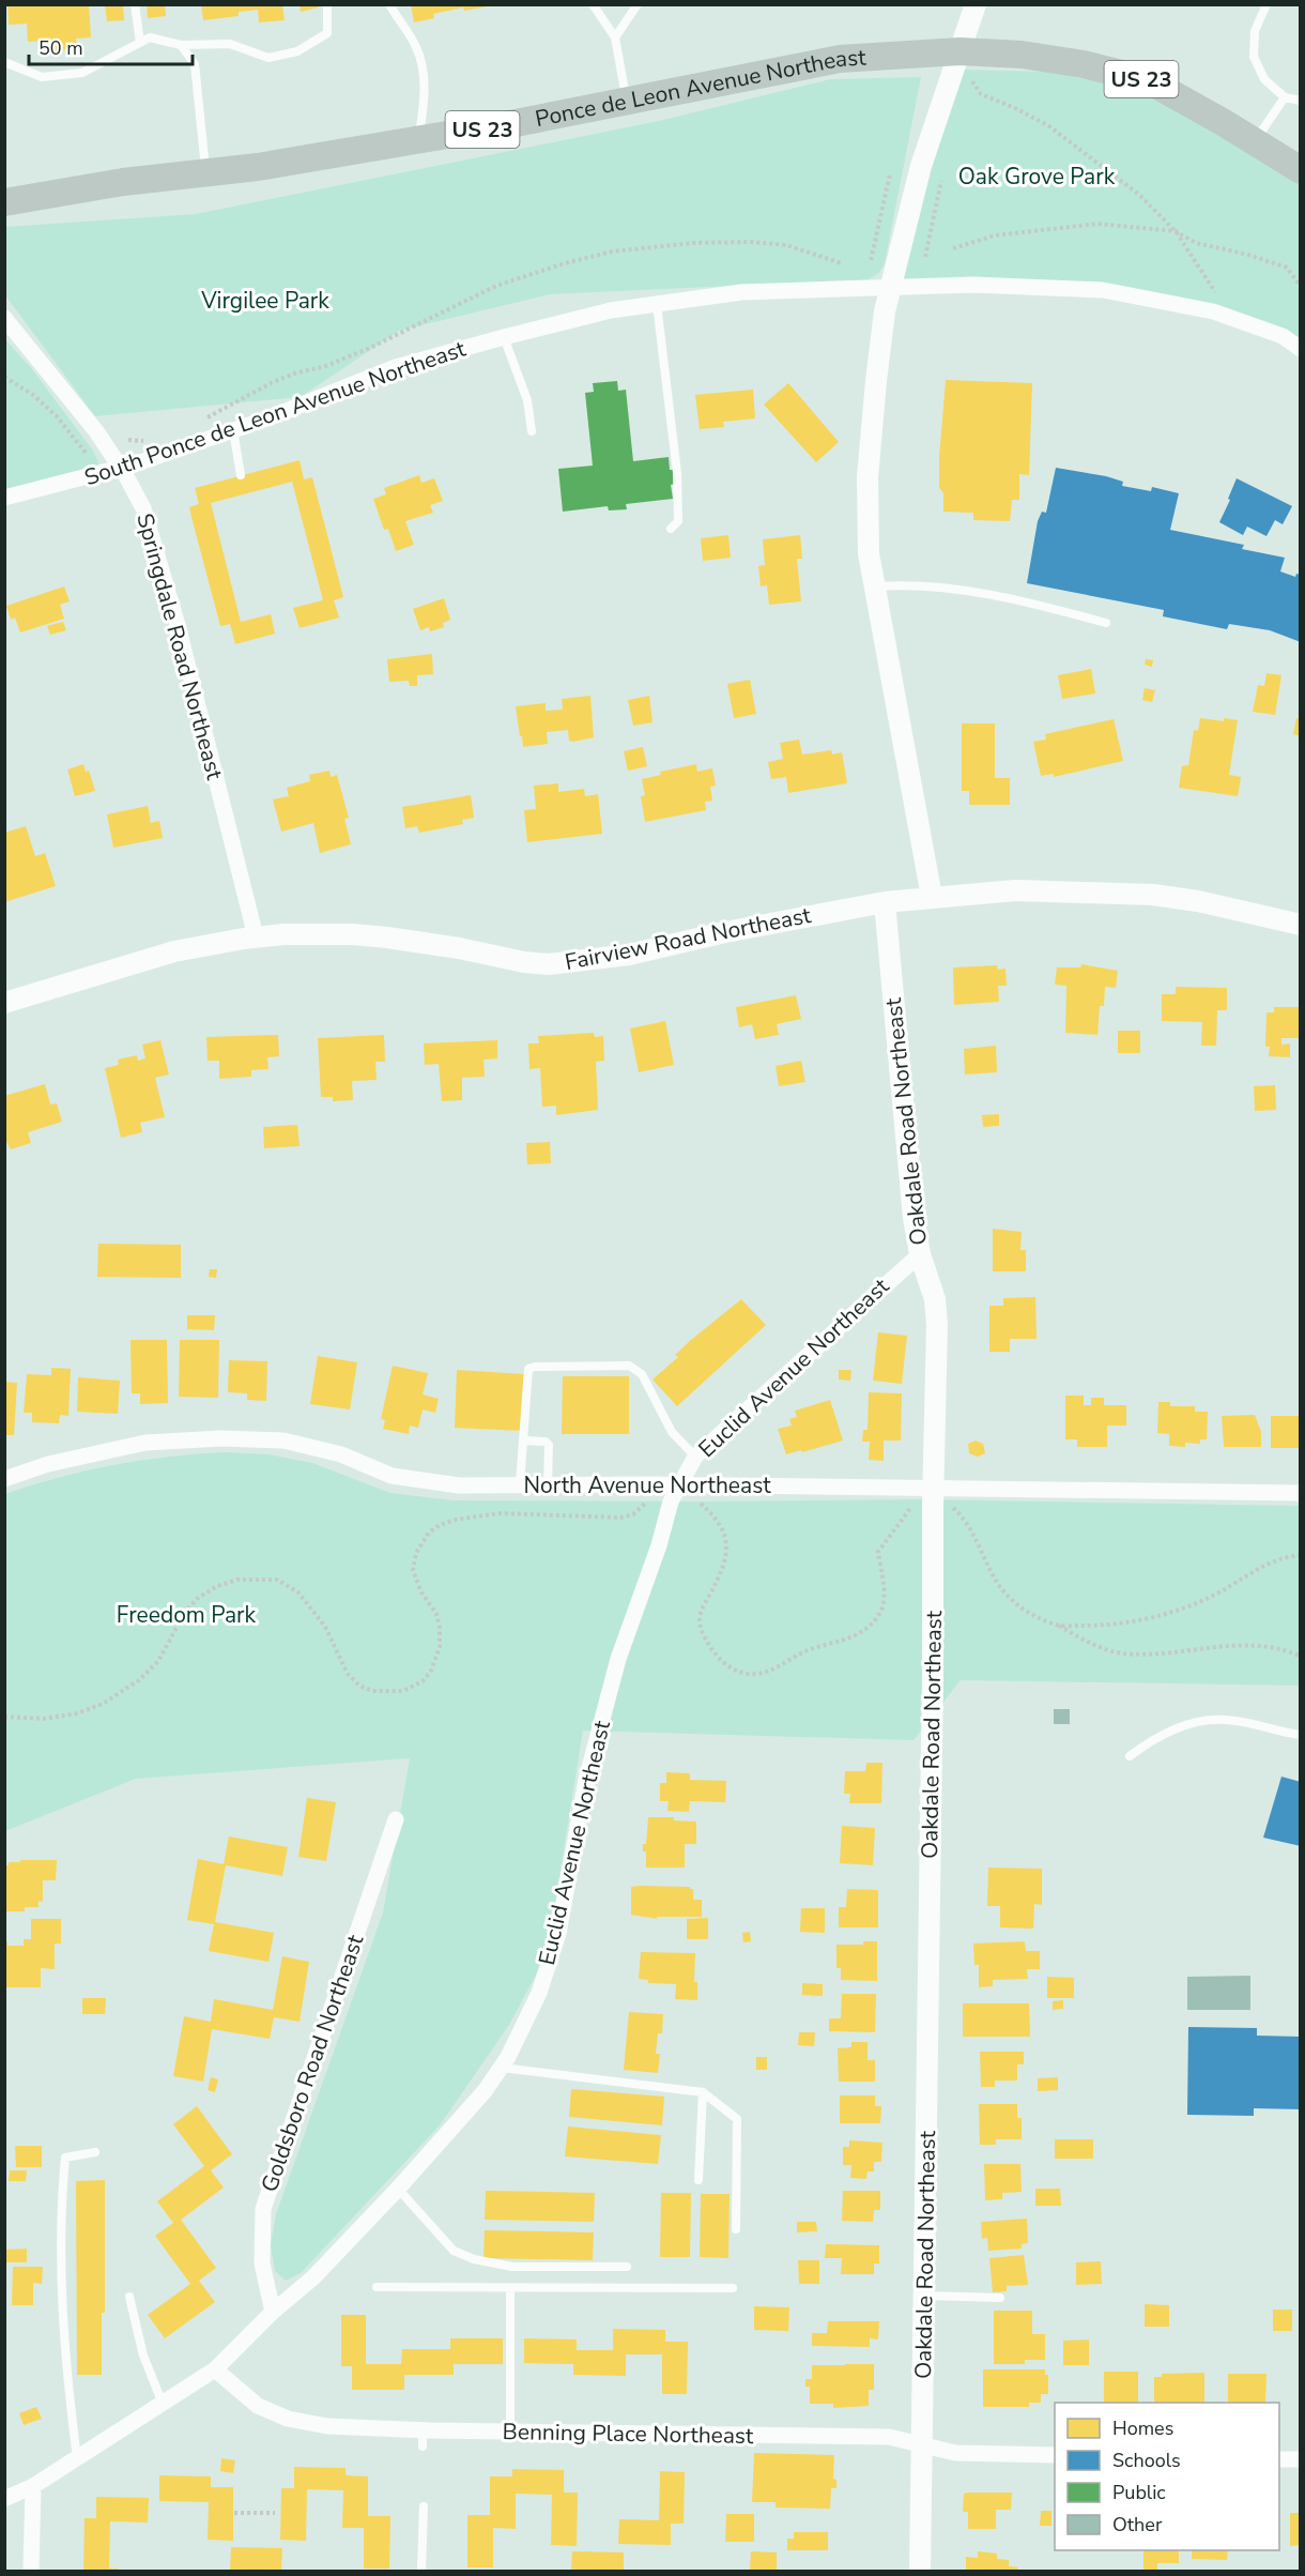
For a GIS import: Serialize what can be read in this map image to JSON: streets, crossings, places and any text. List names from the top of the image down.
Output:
{
  "streets": {
    "highway": ["US 23", "Ponce de Leon Avenue Northeast"],
    "street": [
      "South Ponce de Leon Avenue Northeast",
      "Springdale Road Northeast",
      "Fairview Road Northeast",
      "Oakdale Road Northeast",
      "Euclid Avenue Northeast",
      "North Avenue Northeast",
      "Goldsboro Road Northeast",
      "Benning Place Northeast"
    ]
  },
  "crossings": [
    ["South Ponce de Leon Avenue Northeast", "Springdale Road Northeast"],
    ["Springdale Road Northeast", "Fairview Road Northeast"],
    ["Fairview Road Northeast", "Oakdale Road Northeast"],
    ["Oakdale Road Northeast", "Euclid Avenue Northeast"],
    ["Oakdale Road Northeast", "North Avenue Northeast"],
    ["Oakdale Road Northeast", "Benning Place Northeast"],
    ["Euclid Avenue Northeast", "North Avenue Northeast"],
    ["Euclid Avenue Northeast", "Goldsboro Road Northeast"],
    ["Euclid Avenue Northeast", "Benning Place Northeast"]
  ],
  "parks": ["Oak Grove Park", "Virgilee Park", "Freedom Park"],
  "legend": [
    "Homes",
    "Schools",
    "Public",
    "Other"
  ],
  "scale_bar": "50 m"
}
